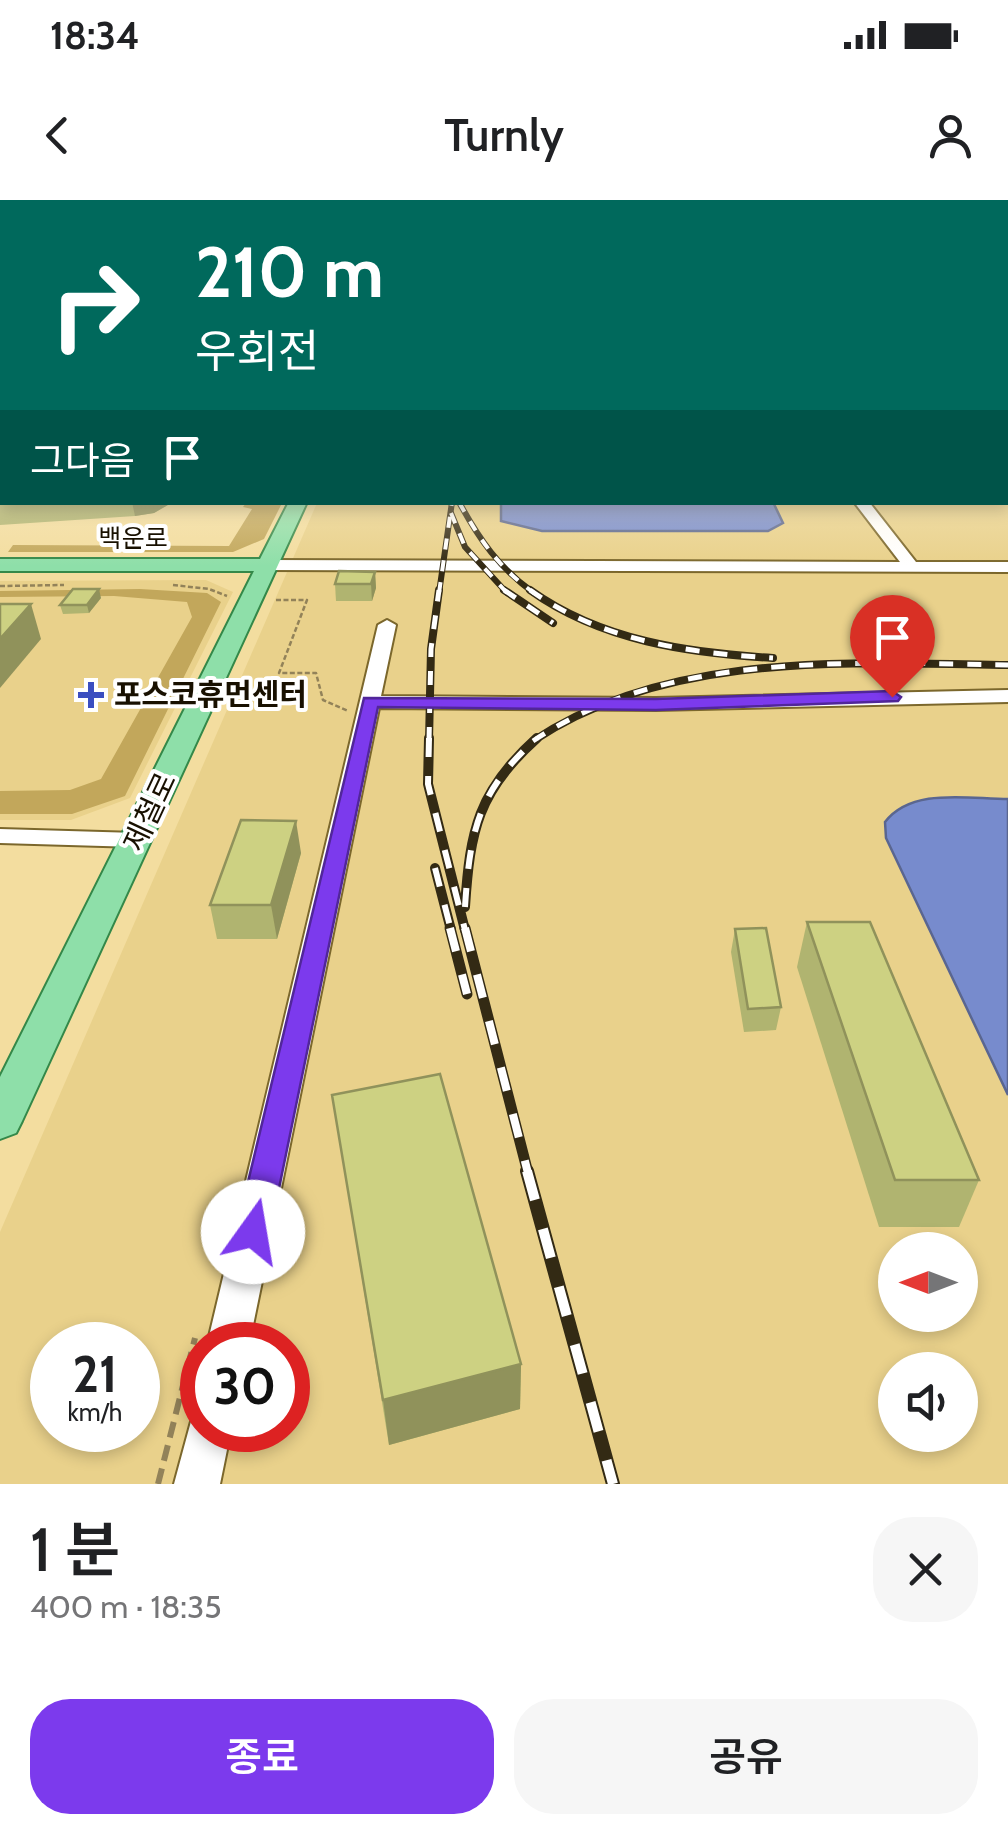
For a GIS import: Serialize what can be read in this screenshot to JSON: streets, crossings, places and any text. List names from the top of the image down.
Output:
{
  "streets": {
    "main road": ["백운로", "제철로"]
  },
  "crossings": [
    ["백운로", "제철로"]
  ],
  "places": {
    "health": ["포스코휴먼센터"]
  },
  "north": "left",
  "page": {
    "status": "18:34",
    "header": "Turnly",
    "turn": ["210 m", "우회전"],
    "then": "그다음",
    "speed": "21 km/h",
    "limit": "30",
    "heading": ["1 분", "400 m · 18:35"],
    "buttons": ["종료", "공유"]
  }
}
